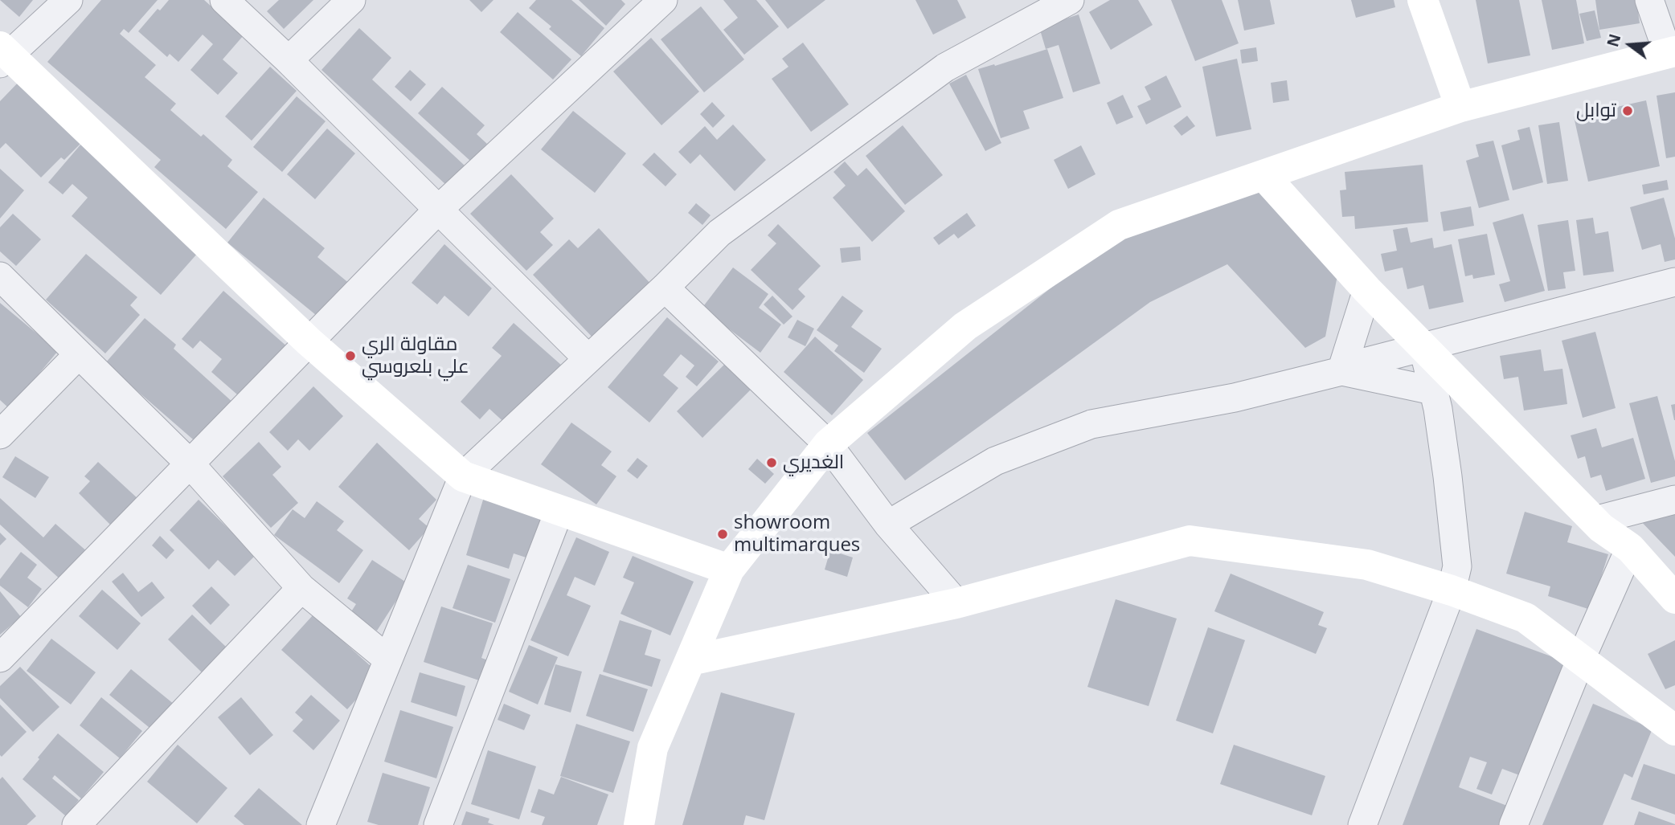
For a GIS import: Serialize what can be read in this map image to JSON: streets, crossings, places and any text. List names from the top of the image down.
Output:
{
  "places": [
    "توابل",
    "مقاولة الري علي بلعروسي",
    "الغديري",
    "showroom multimarques"
  ],
  "north": "left"
}
